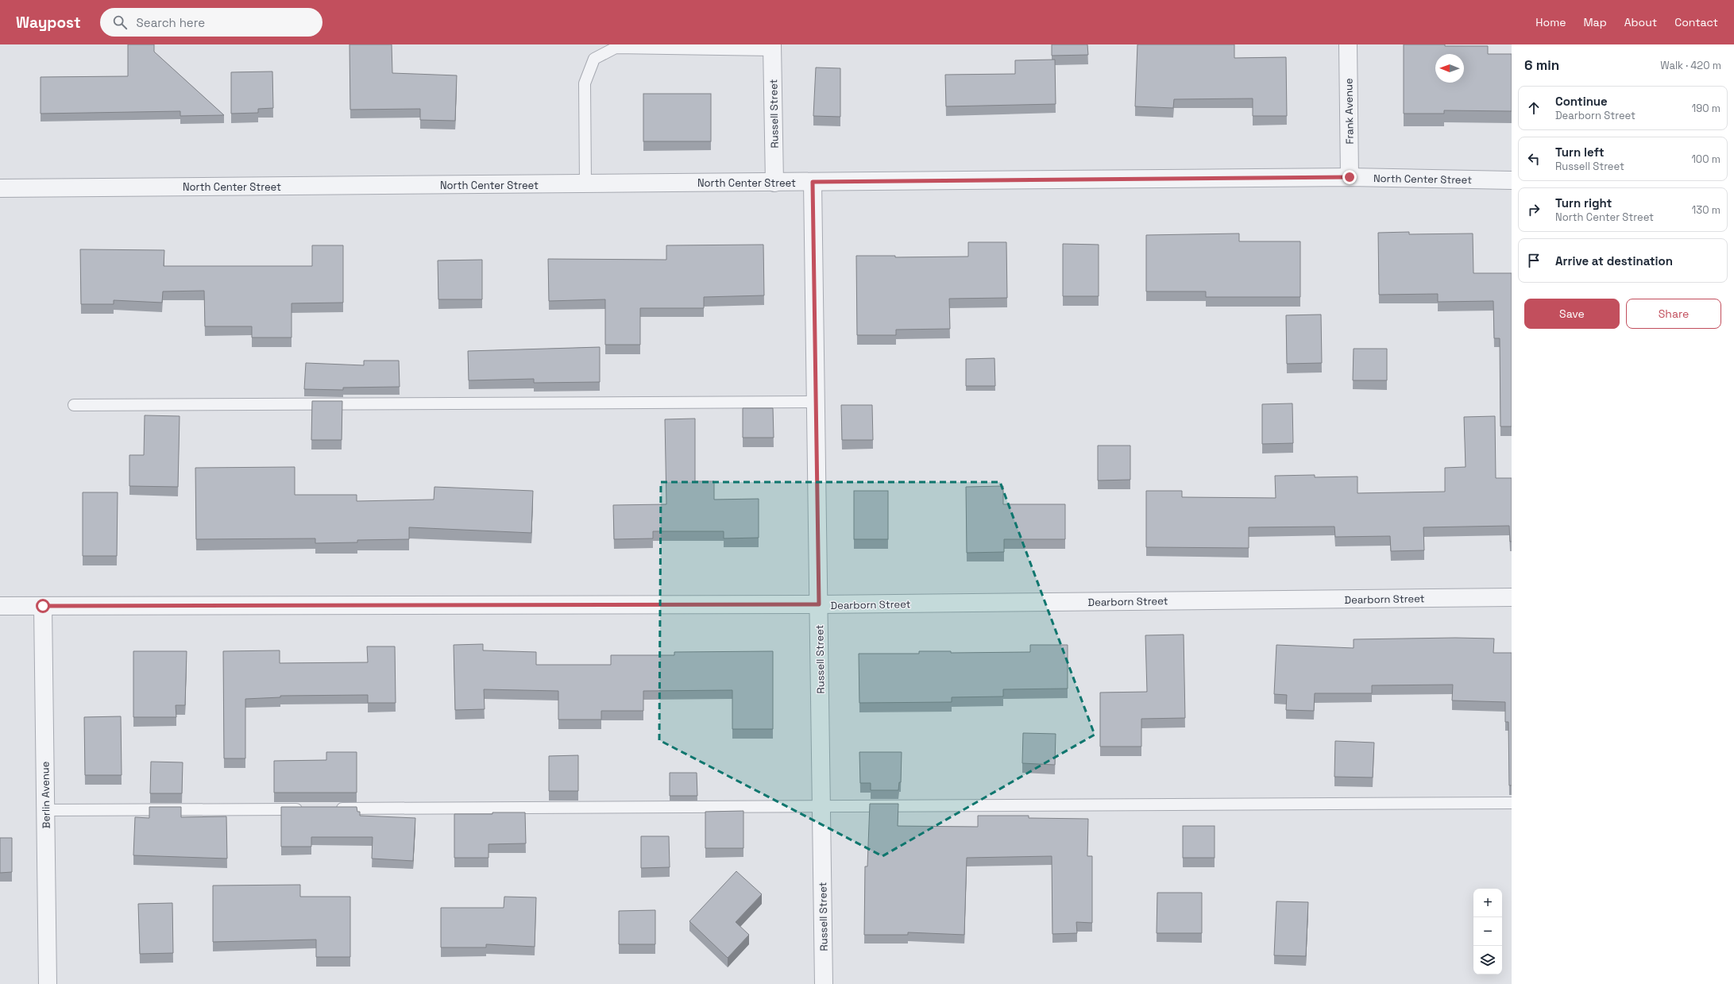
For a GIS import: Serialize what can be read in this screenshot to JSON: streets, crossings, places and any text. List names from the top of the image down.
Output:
{
  "streets": {
    "street": [
      "Frank Avenue",
      "Russell Street",
      "North Center Street",
      "Dearborn Street",
      "Berlin Avenue"
    ]
  },
  "crossings": [
    ["Frank Avenue", "North Center Street"],
    ["Russell Street", "North Center Street"],
    ["Russell Street", "Dearborn Street"],
    ["Dearborn Street", "Berlin Avenue"]
  ],
  "north": "left",
  "page": {
    "header": "Waypost",
    "search": "Search here",
    "nav": [
      "Home",
      "Map",
      "About",
      "Contact"
    ],
    "heading": ["6 min", "Walk · 420 m"],
    "list": [
      ["Continue", "Dearborn Street", "190 m"],
      ["Turn left", "Russell Street", "100 m"],
      ["Turn right", "North Center Street", "130 m"],
      "Arrive at destination"
    ],
    "buttons": ["Save", "Share"],
    "map_buttons": ["+", "−"]
  }
}
